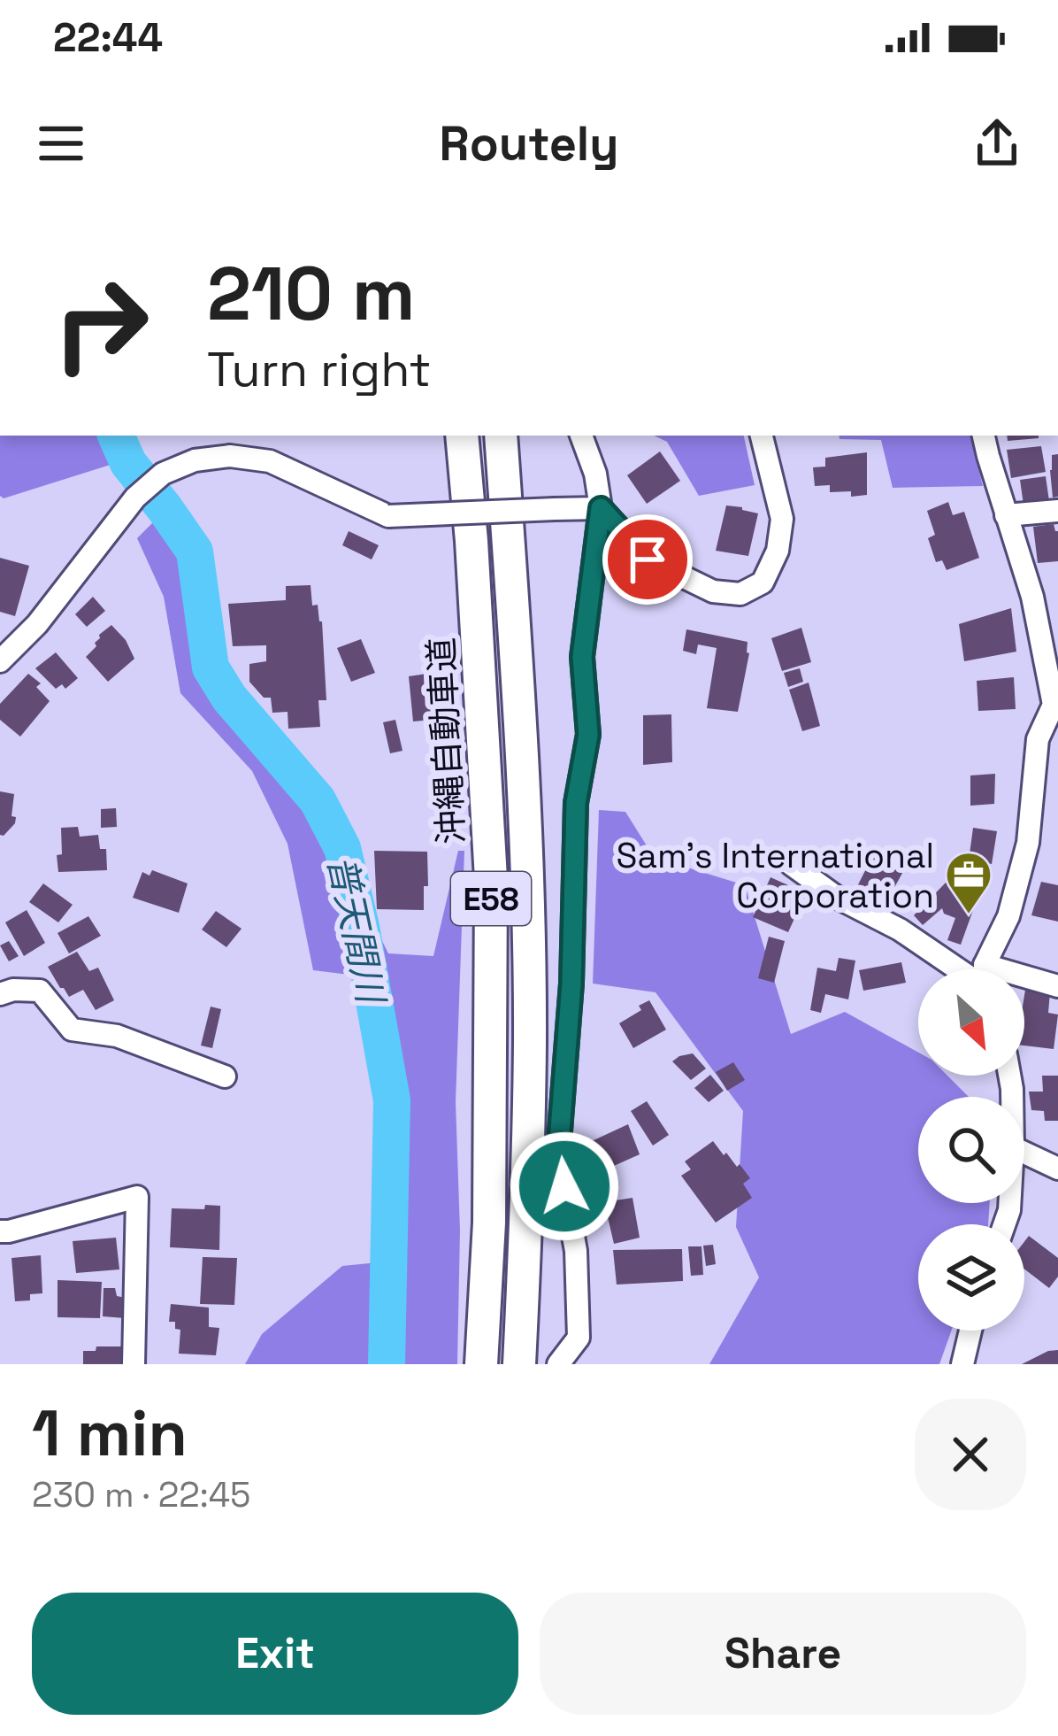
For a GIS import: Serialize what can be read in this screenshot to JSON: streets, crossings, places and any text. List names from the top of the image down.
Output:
{
  "streets": {
    "highway": ["沖縄自動車道", "E58"]
  },
  "water": ["普天間川"],
  "places": {
    "office": ["Sam's International Corporation"]
  },
  "north": "bottom right",
  "page": {
    "status": "22:44",
    "header": "Routely",
    "turn": ["210 m", "Turn right"],
    "heading": ["1 min", "230 m · 22:45"],
    "buttons": ["Exit", "Share"]
  }
}
